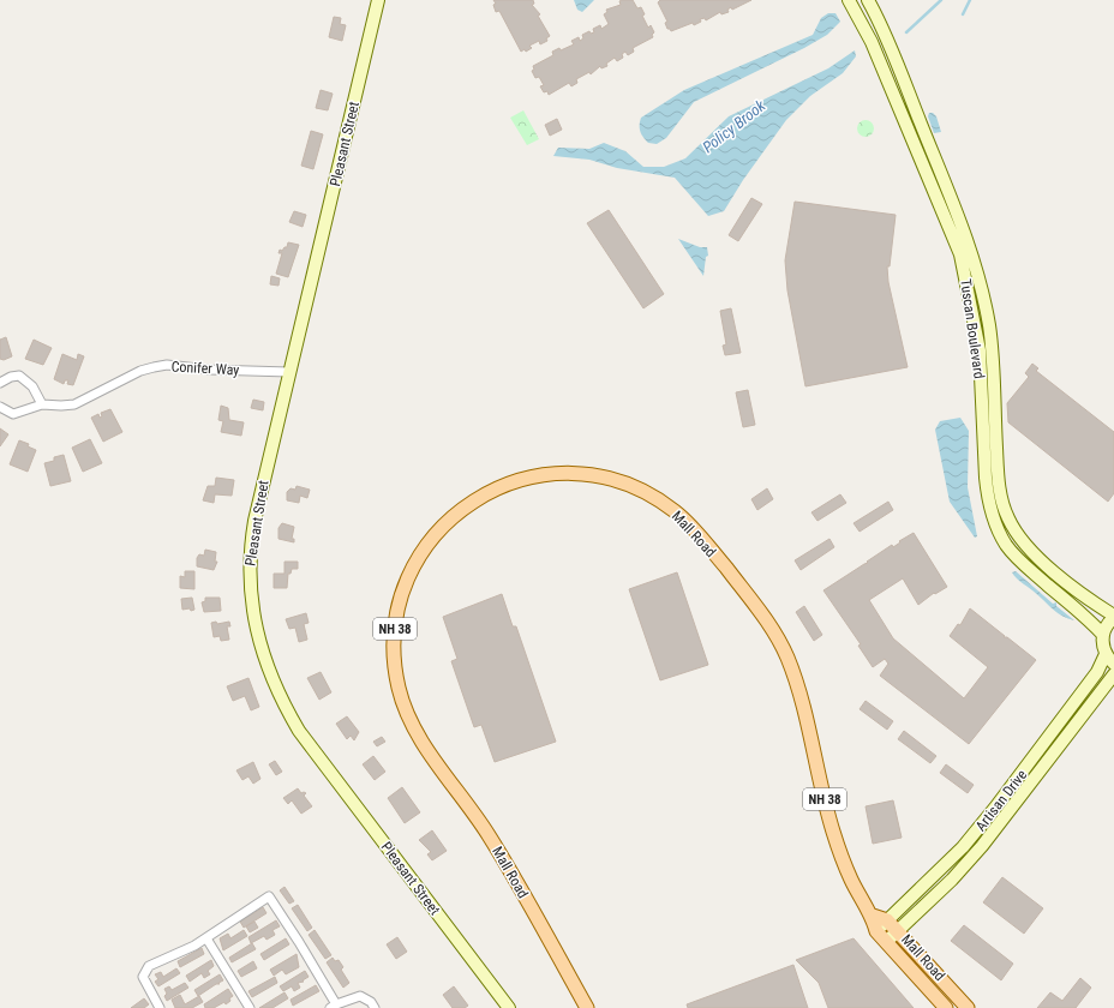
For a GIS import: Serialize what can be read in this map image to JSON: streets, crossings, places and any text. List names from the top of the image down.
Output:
{
  "streets": {
    "main road": [
      "Pleasant Street",
      "Tuscan Boulevard",
      "Mall Road",
      "NH 38",
      "Artisan Drive"
    ],
    "street": ["Conifer Way"]
  },
  "crossings": [
    ["Pleasant Street", "Conifer Way"],
    ["Mall Road", "Artisan Drive"]
  ],
  "water": ["Policy Brook"]
}
